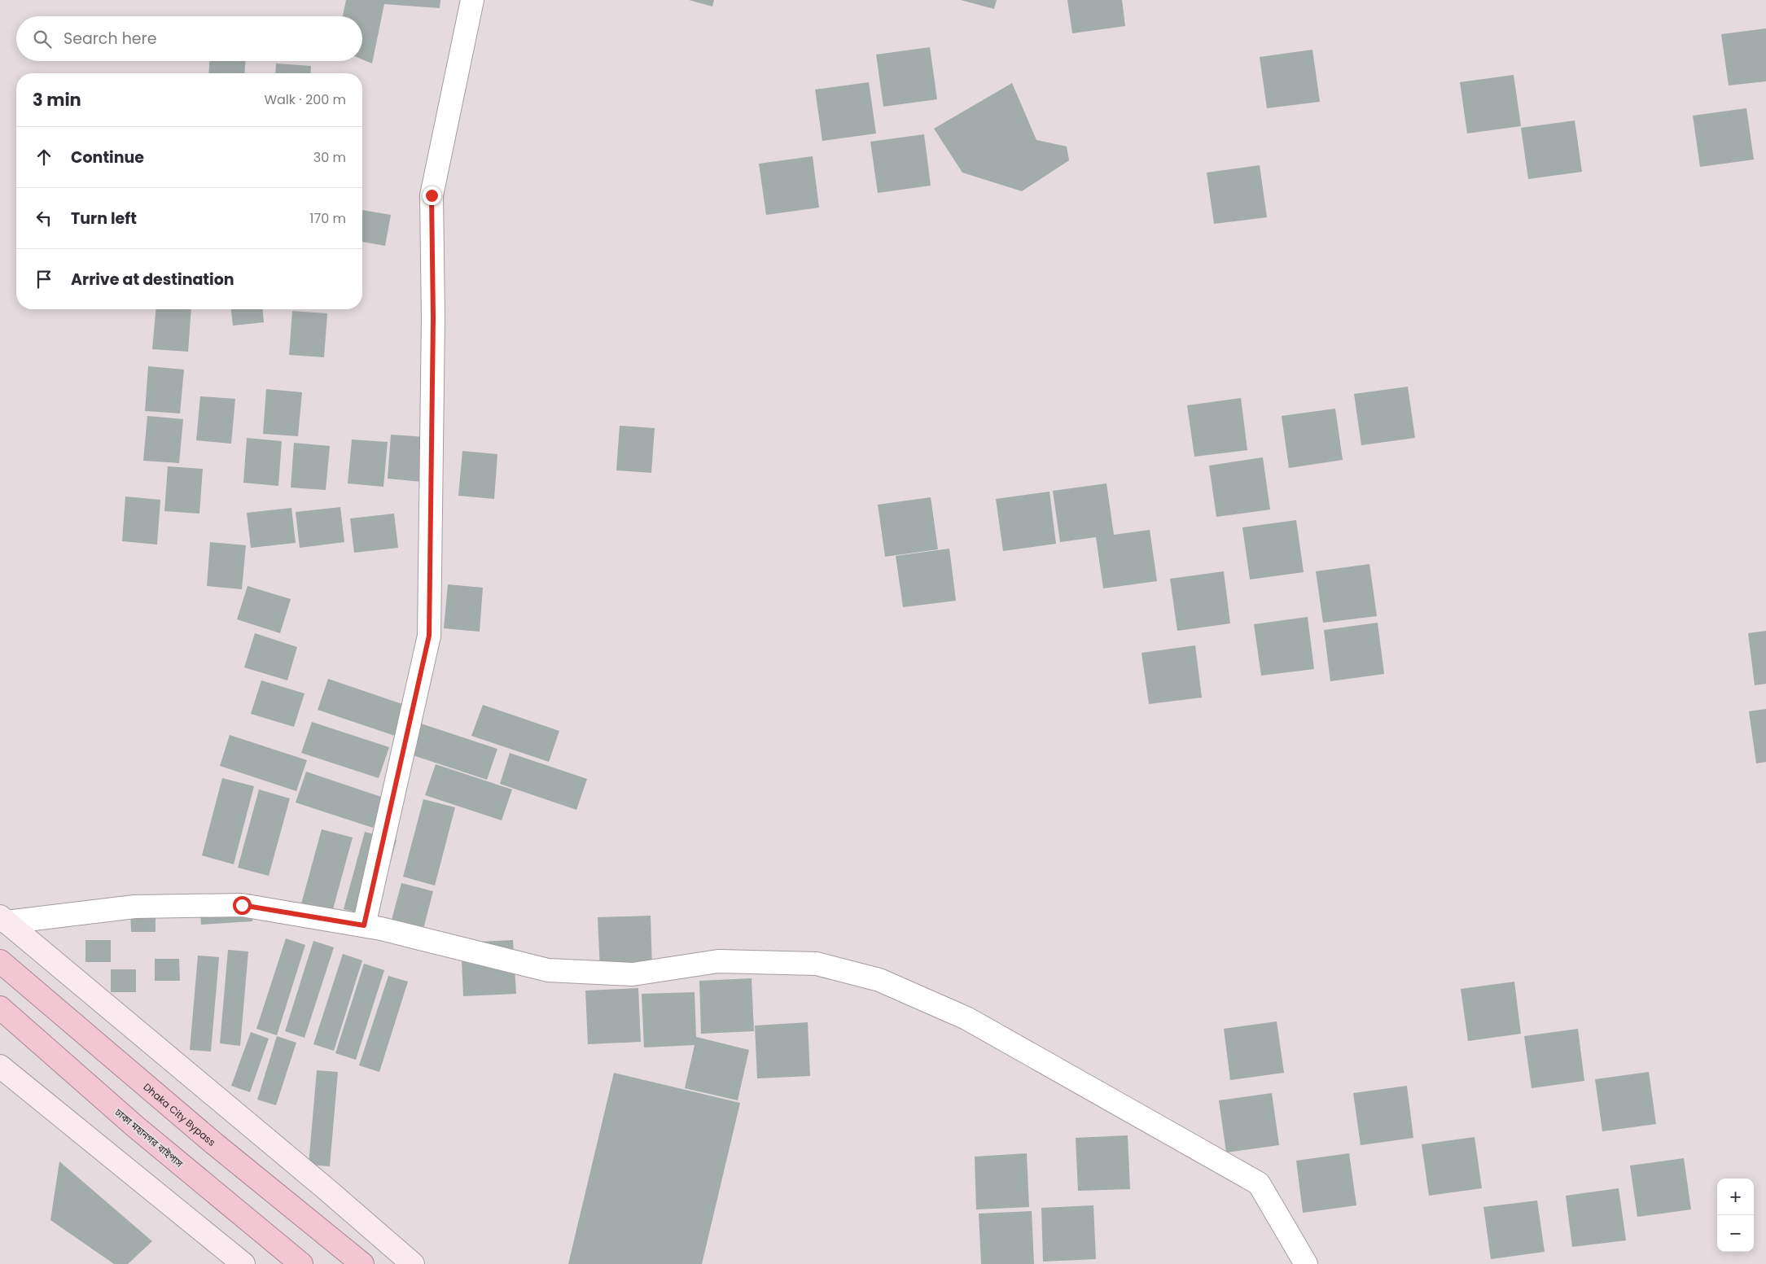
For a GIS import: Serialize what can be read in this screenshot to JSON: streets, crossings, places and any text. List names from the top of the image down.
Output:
{
  "streets": {
    "highway": ["Dhaka City Bypass", "ঢাকা মহানগর বাইপাস"]
  },
  "page": {
    "search": "Search here",
    "heading": ["3 min", "Walk · 200 m"],
    "list": [
      ["Continue", "30 m"],
      ["Turn left", "170 m"],
      "Arrive at destination"
    ],
    "map_buttons": ["+", "−"]
  }
}
